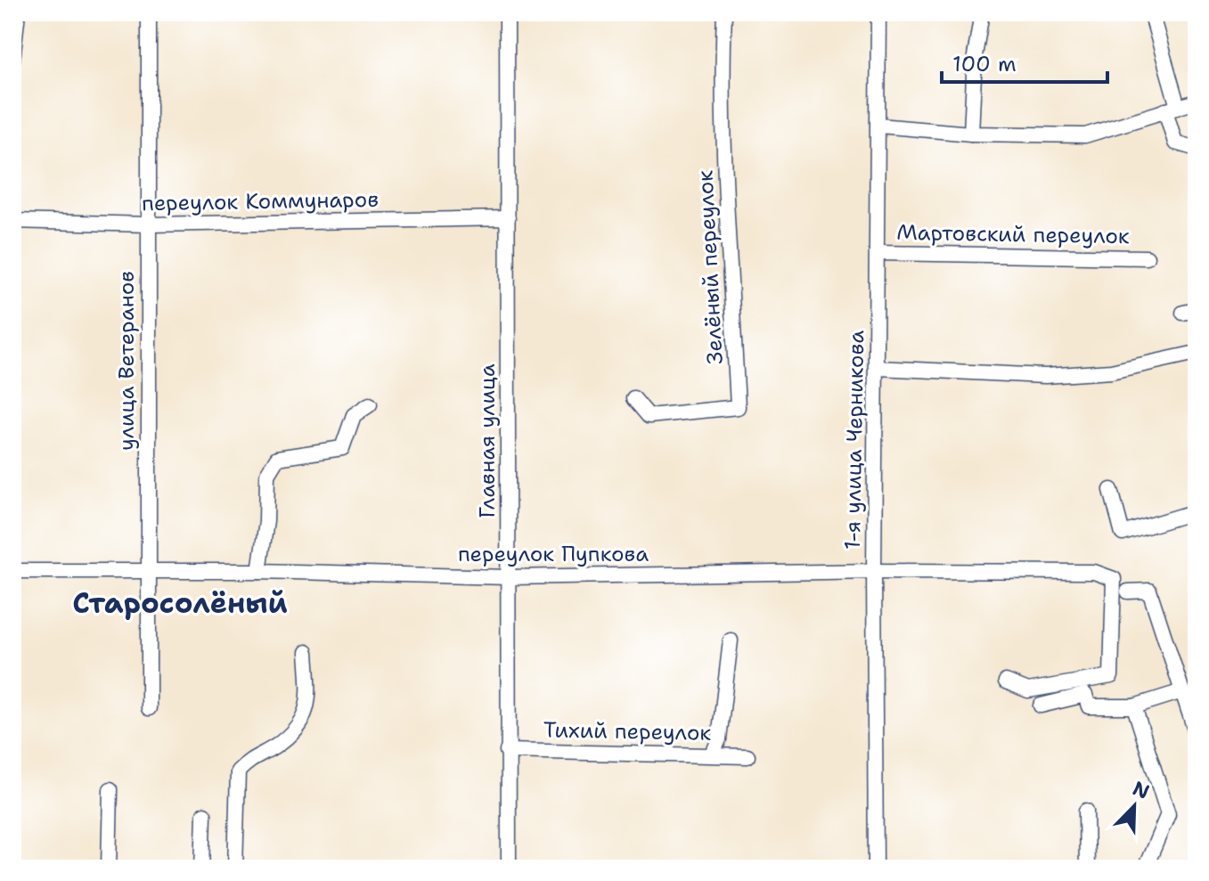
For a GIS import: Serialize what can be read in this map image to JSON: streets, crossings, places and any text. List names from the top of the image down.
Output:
{
  "streets": {
    "street": [
      "переулок Коммунаров",
      "Мартовский переулок",
      "Зелёный переулок",
      "улица Ветеранов",
      "1-я улица Черникова",
      "Главная улица",
      "переулок Пупкова",
      "Тихий переулок"
    ]
  },
  "crossings": [
    ["переулок Коммунаров", "улица Ветеранов"],
    ["переулок Коммунаров", "Главная улица"],
    ["Мартовский переулок", "1-я улица Черникова"],
    ["улица Ветеранов", "переулок Пупкова"],
    ["1-я улица Черникова", "переулок Пупкова"],
    ["Главная улица", "переулок Пупкова"],
    ["Главная улица", "Тихий переулок"]
  ],
  "districts": ["Староcолёный"],
  "scale_bar": "100 m",
  "north": "top right"
}
